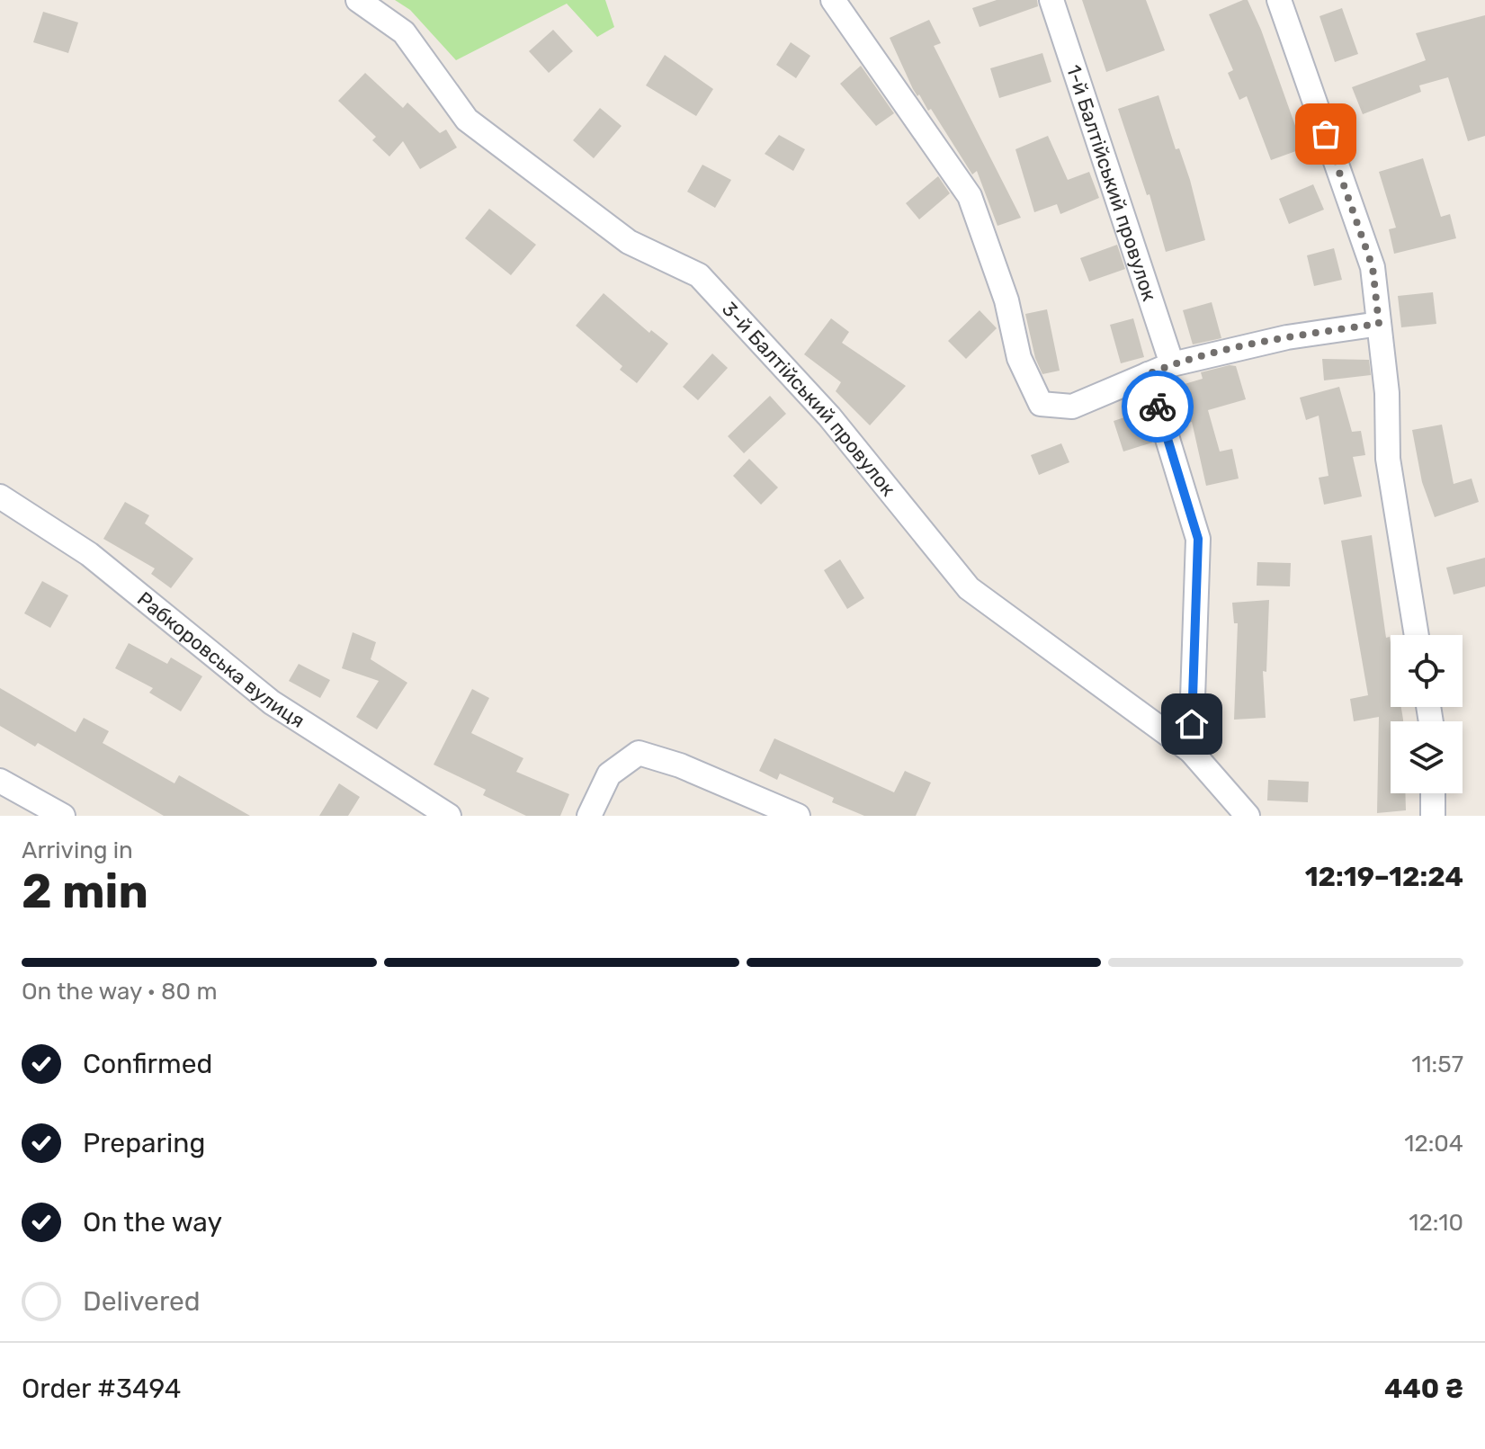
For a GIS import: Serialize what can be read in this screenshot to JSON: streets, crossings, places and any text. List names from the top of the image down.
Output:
{
  "streets": {
    "street": ["1-й Балтійський провулок", "3-й Балтійський провулок", "Рабкоровська вулиця"]
  },
  "page": {
    "heading": ["2 min", "Arriving in", "12:19–12:24"],
    "panel": ["Order #3494", "440 ₴"],
    "bar": "On the way · 80 m",
    "list": [
      ["Confirmed", "11:57"],
      ["Preparing", "12:04"],
      ["On the way", "12:10"],
      "Delivered"
    ]
  }
}
